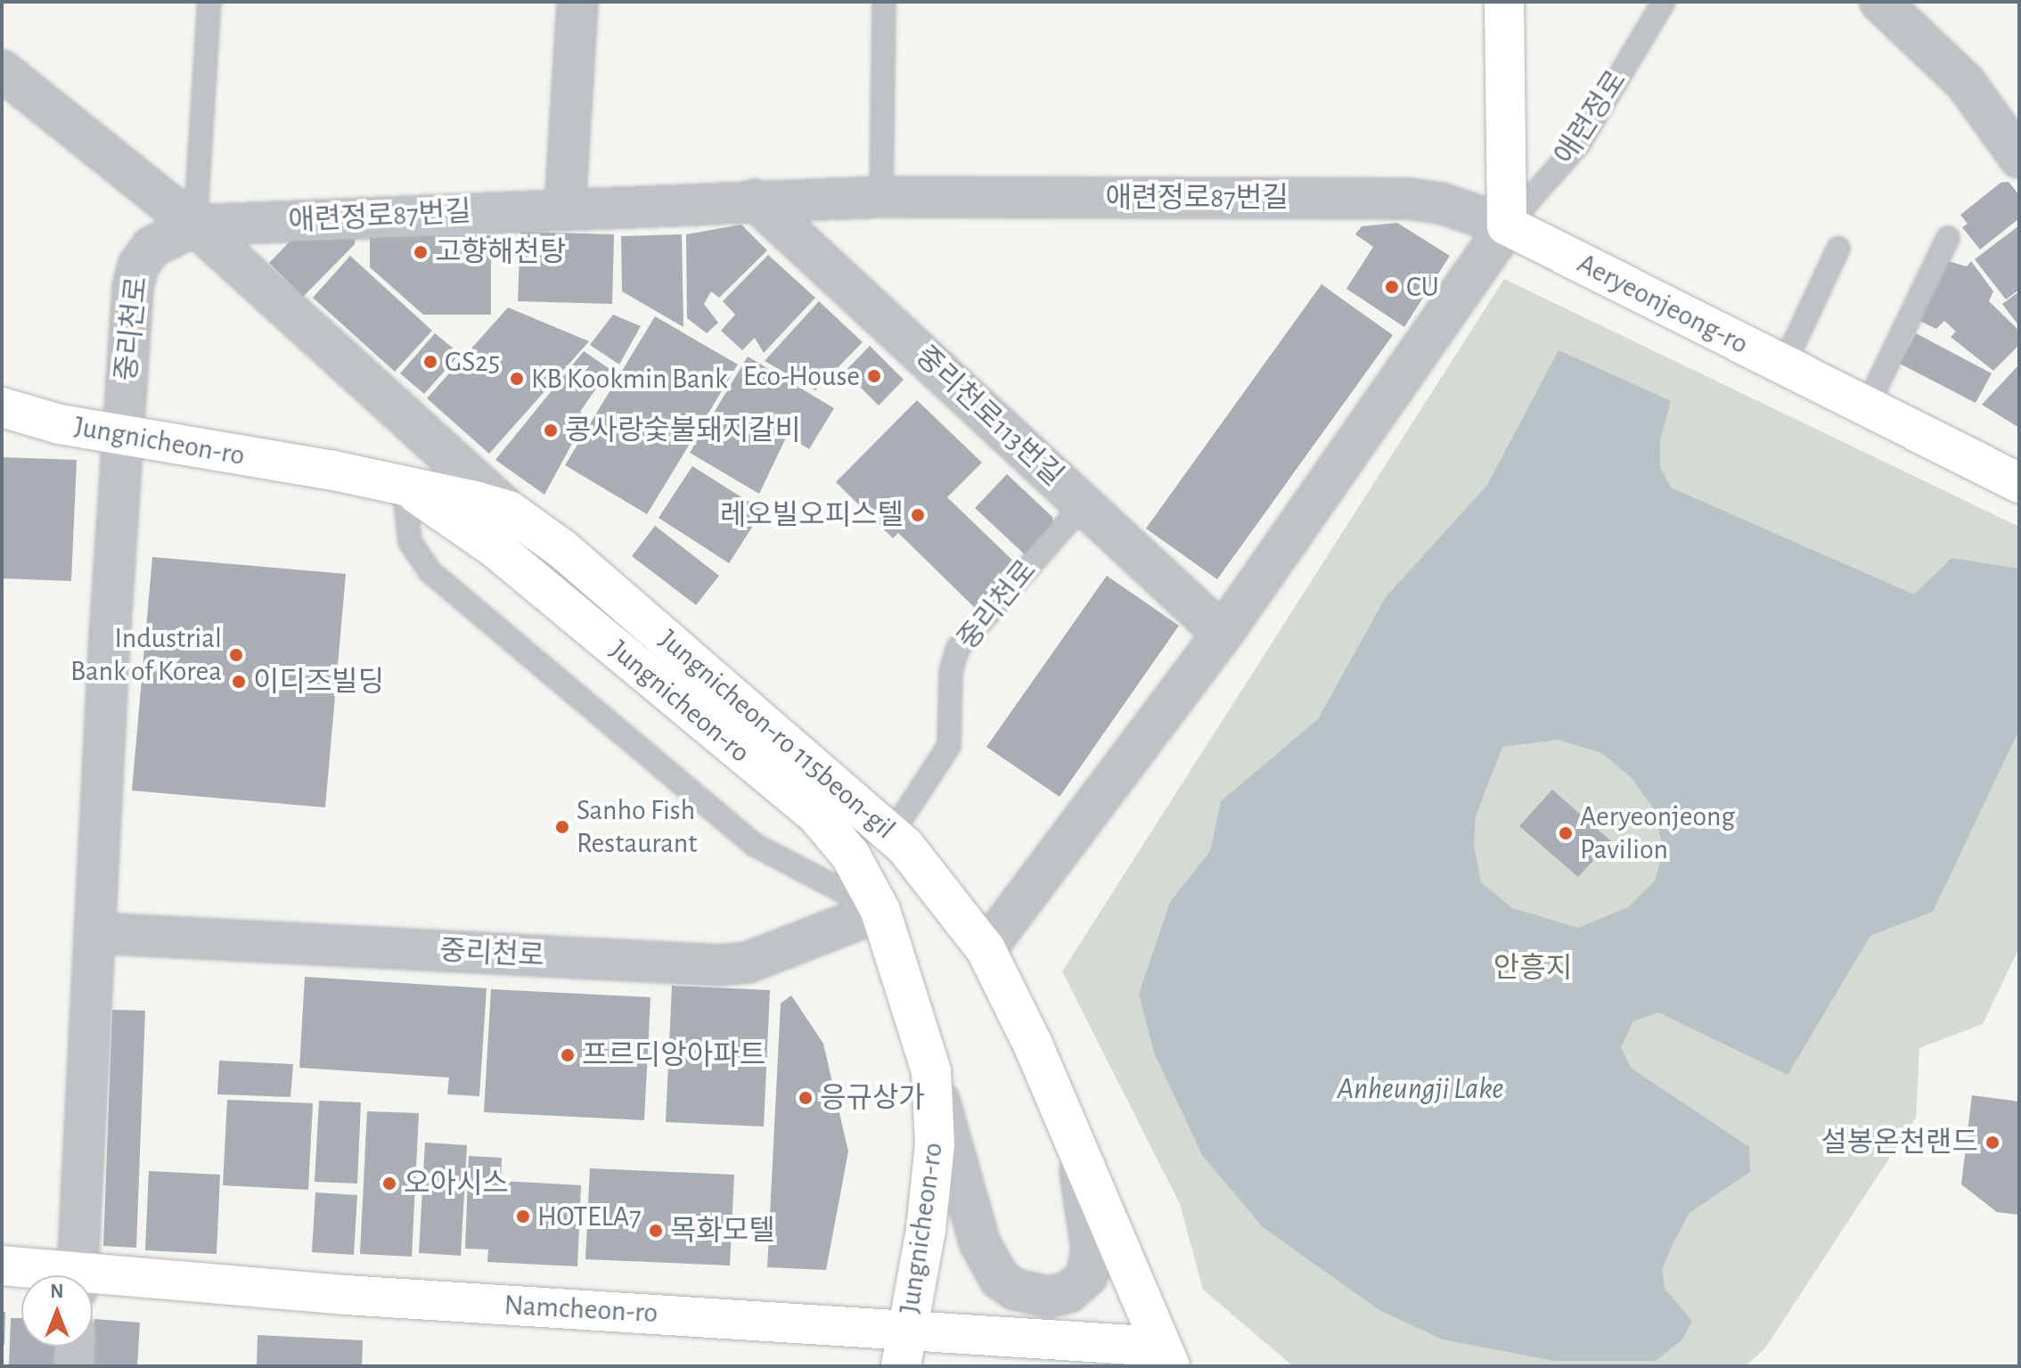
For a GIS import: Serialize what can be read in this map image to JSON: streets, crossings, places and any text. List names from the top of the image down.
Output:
{
  "streets": {
    "street": [
      "애련정로87번길",
      "Aeryeonjeong-ro",
      "중리천로",
      "중리천로113번길",
      "Jungnicheon-ro",
      "Jungnicheon-ro 115beon-gil",
      "Namcheon-ro"
    ],
    "lane": ["애련정로"]
  },
  "crossings": [
    ["애련정로", "애련정로87번길"],
    ["애련정로", "Aeryeonjeong-ro"],
    ["애련정로87번길", "Aeryeonjeong-ro"],
    ["애련정로87번길", "중리천로"],
    ["애련정로87번길", "중리천로113번길"],
    ["중리천로", "중리천로113번길"],
    ["중리천로", "Jungnicheon-ro"],
    ["중리천로", "Jungnicheon-ro 115beon-gil"],
    ["Jungnicheon-ro", "Jungnicheon-ro 115beon-gil"],
    ["Jungnicheon-ro", "Namcheon-ro"],
    ["Jungnicheon-ro 115beon-gil", "Namcheon-ro"]
  ],
  "water": ["Anheungji Lake"],
  "parks": ["안흥지"],
  "places": [
    "고향해천탕",
    "CU",
    "GS25",
    "Eco-House",
    "KB Kookmin Bank",
    "콩사랑숯불돼지갈비",
    "레오빌오피스텔",
    "Industrial Bank of Korea",
    "이디즈빌딩",
    "Sanho Fish Restaurant",
    "Aeryeonjeong Pavilion",
    "프르디앙아파트",
    "응규상가",
    "설봉온천랜드",
    "오아시스",
    "HOTELA7",
    "목화모텔"
  ],
  "north": "top"
}
